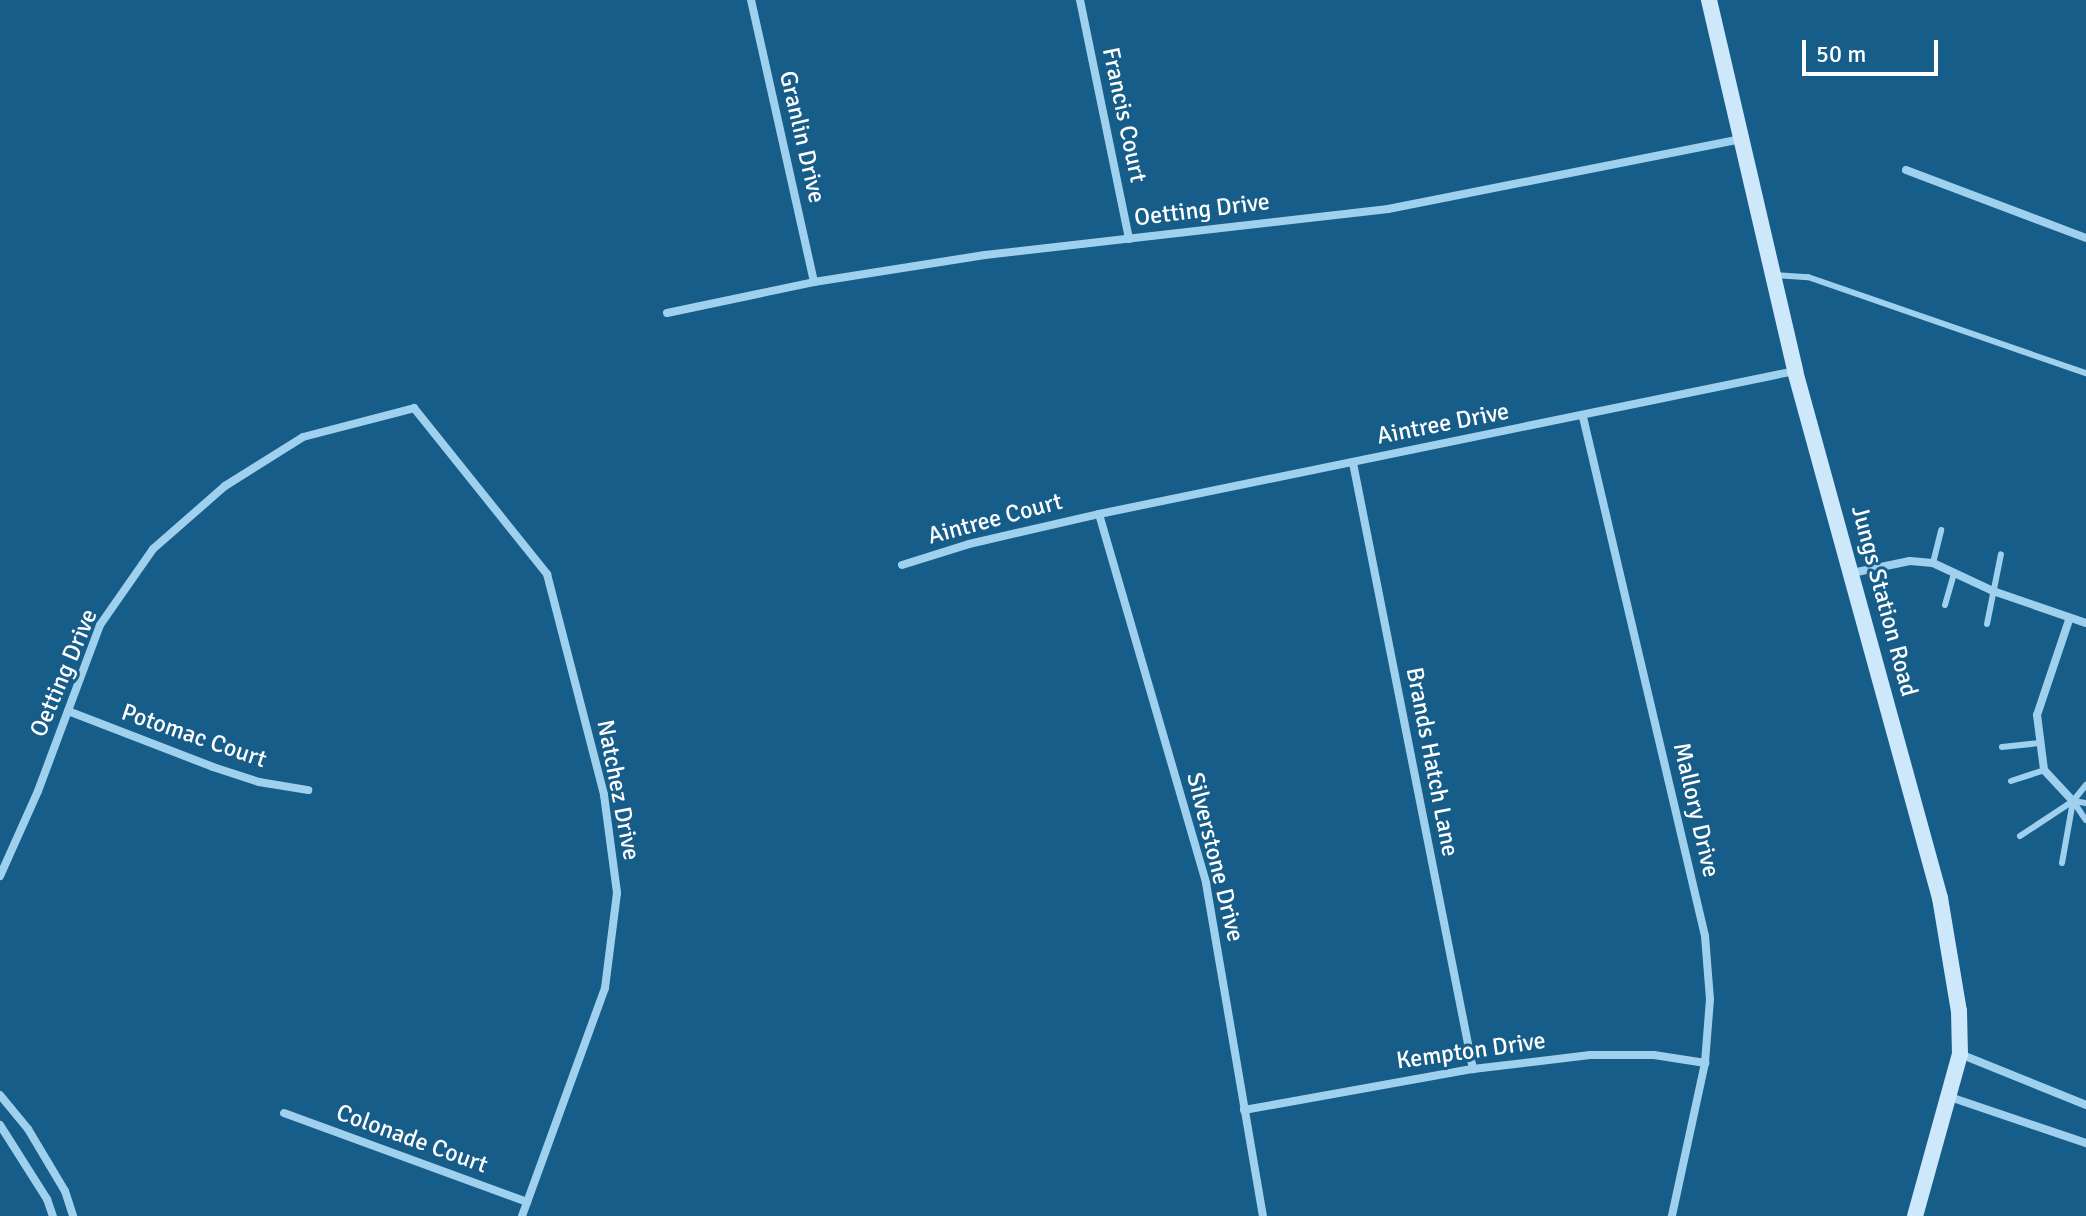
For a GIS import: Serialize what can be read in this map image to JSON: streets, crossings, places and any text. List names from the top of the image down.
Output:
{
  "streets": {
    "main road": ["Jungs Station Road"],
    "street": [
      "Francis Court",
      "Granlin Drive",
      "Oetting Drive",
      "Aintree Drive",
      "Aintree Court",
      "Potomac Court",
      "Brands Hatch Lane",
      "Natchez Drive",
      "Mallory Drive",
      "Silverstone Drive",
      "Kempton Drive",
      "Colonade Court"
    ]
  },
  "crossings": [
    ["Francis Court", "Oetting Drive"],
    ["Granlin Drive", "Oetting Drive"],
    ["Oetting Drive", "Jungs Station Road"],
    ["Oetting Drive", "Potomac Court"],
    ["Oetting Drive", "Natchez Drive"],
    ["Aintree Drive", "Aintree Court"],
    ["Aintree Drive", "Jungs Station Road"],
    ["Aintree Drive", "Brands Hatch Lane"],
    ["Aintree Drive", "Mallory Drive"],
    ["Aintree Drive", "Silverstone Drive"],
    ["Aintree Court", "Silverstone Drive"],
    ["Brands Hatch Lane", "Kempton Drive"],
    ["Natchez Drive", "Colonade Court"],
    ["Mallory Drive", "Kempton Drive"],
    ["Silverstone Drive", "Kempton Drive"]
  ],
  "scale_bar": "50 m"
}
